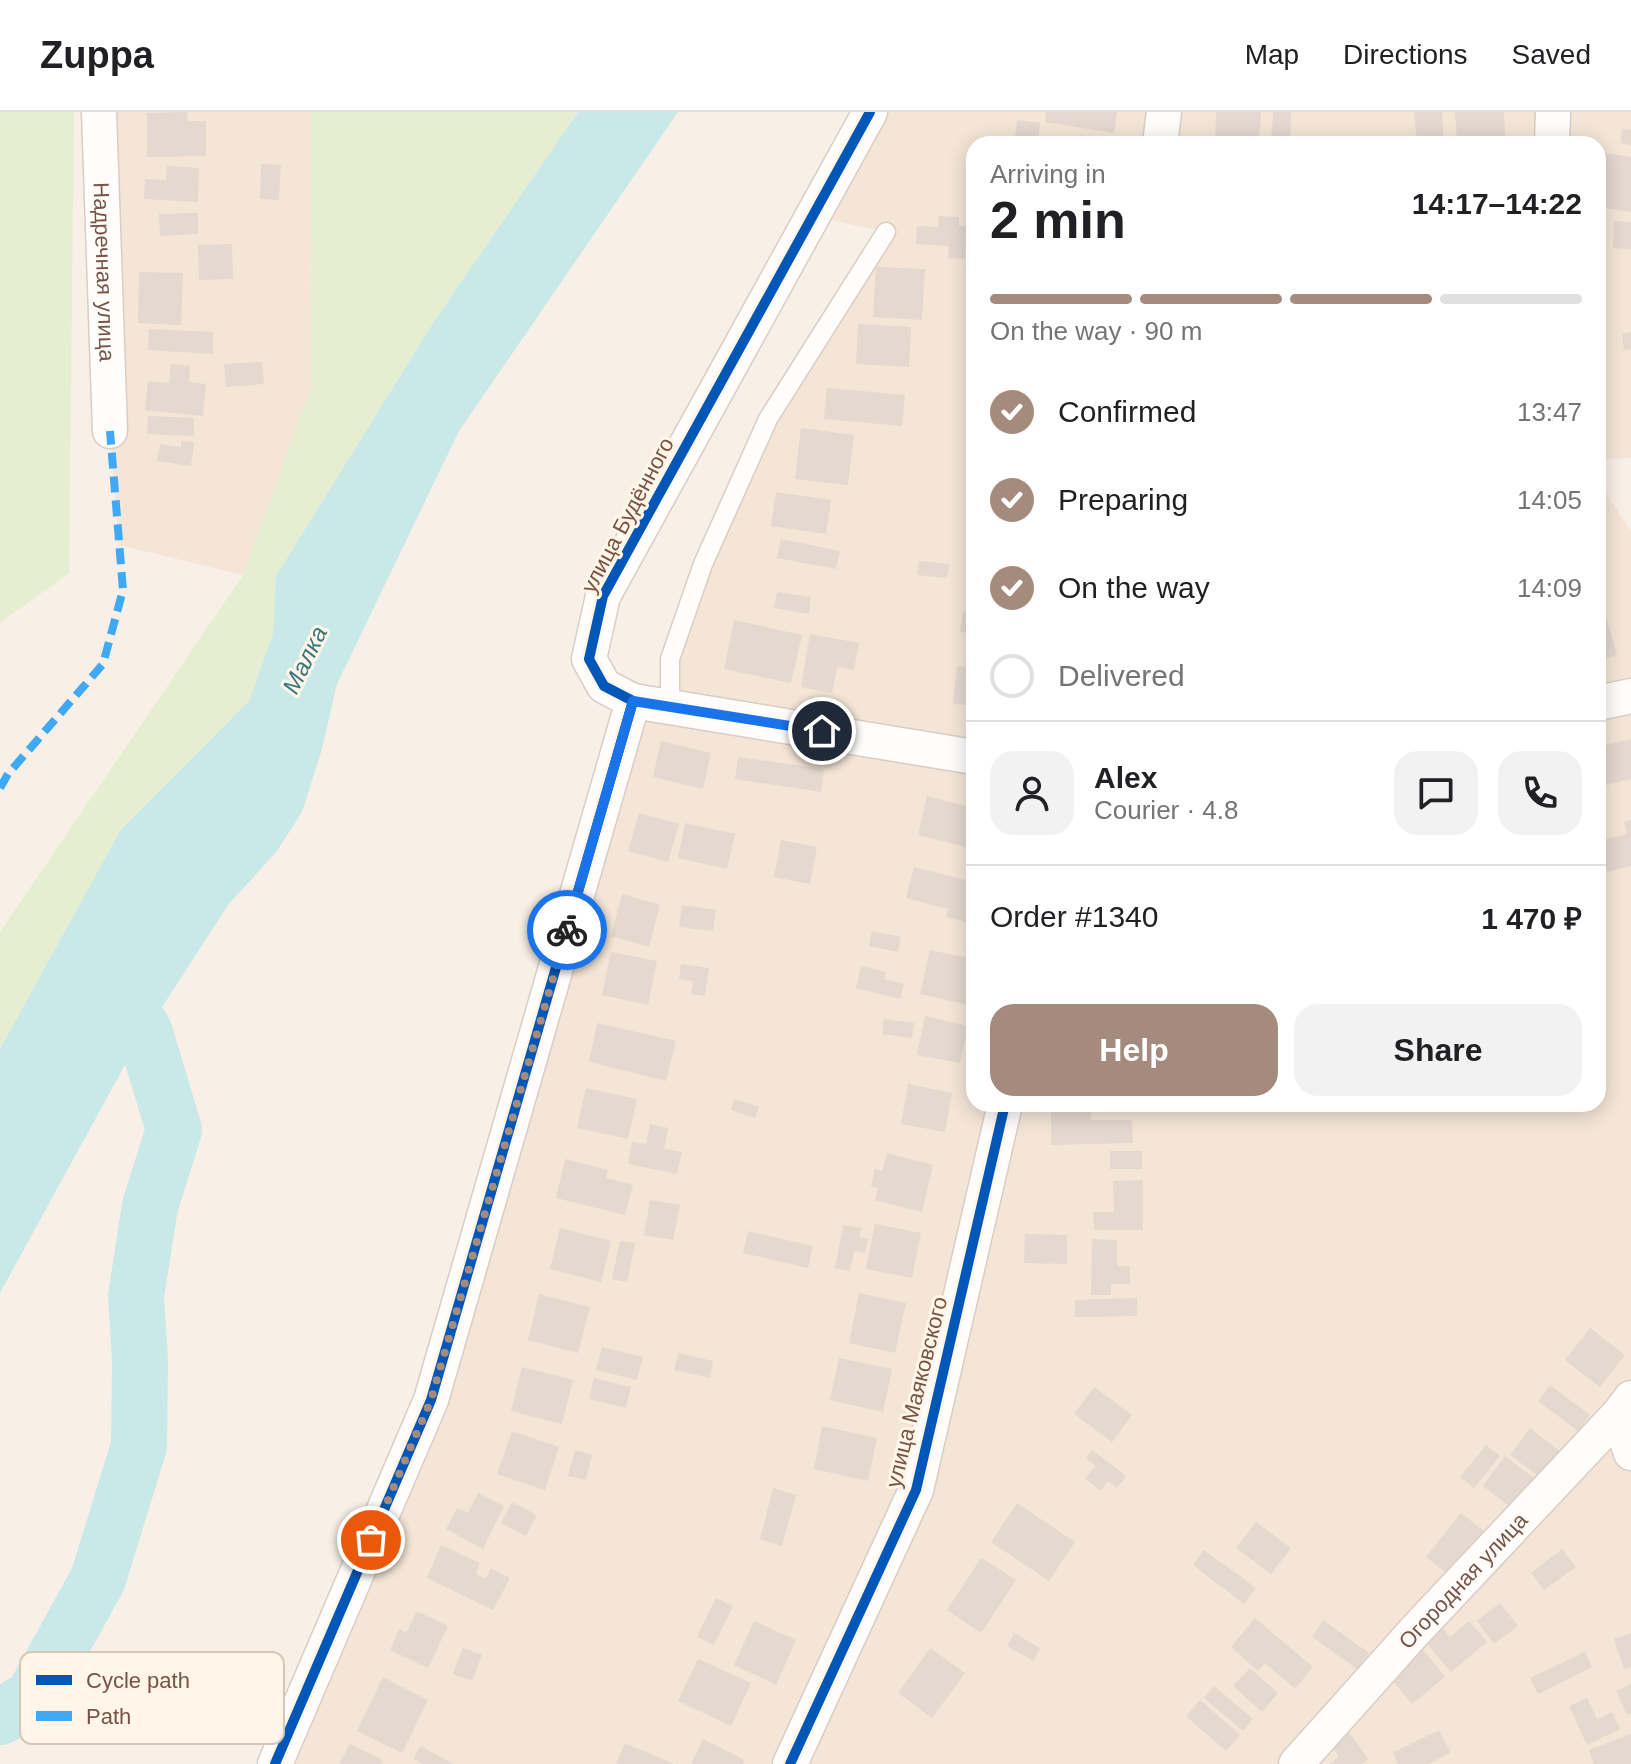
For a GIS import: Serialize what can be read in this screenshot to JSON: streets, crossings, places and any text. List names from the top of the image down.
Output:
{
  "streets": {
    "street": [
      "Надречная улица",
      "улица Будённого",
      "улица Маяковского",
      "Огородная улица"
    ]
  },
  "water": ["Малка"],
  "legend": ["Cycle path", "Path"],
  "page": {
    "header": "Zuppa",
    "nav": ["Map", "Directions", "Saved"],
    "heading": ["2 min", "Arriving in", "14:17–14:22"],
    "panel": [
      "Alex",
      "Courier · 4.8",
      "Order #1340",
      "1 470 ₽"
    ],
    "bar": "On the way · 90 m",
    "list": [
      ["Confirmed", "13:47"],
      ["Preparing", "14:05"],
      ["On the way", "14:09"],
      "Delivered"
    ],
    "buttons": ["Help", "Share"]
  }
}
